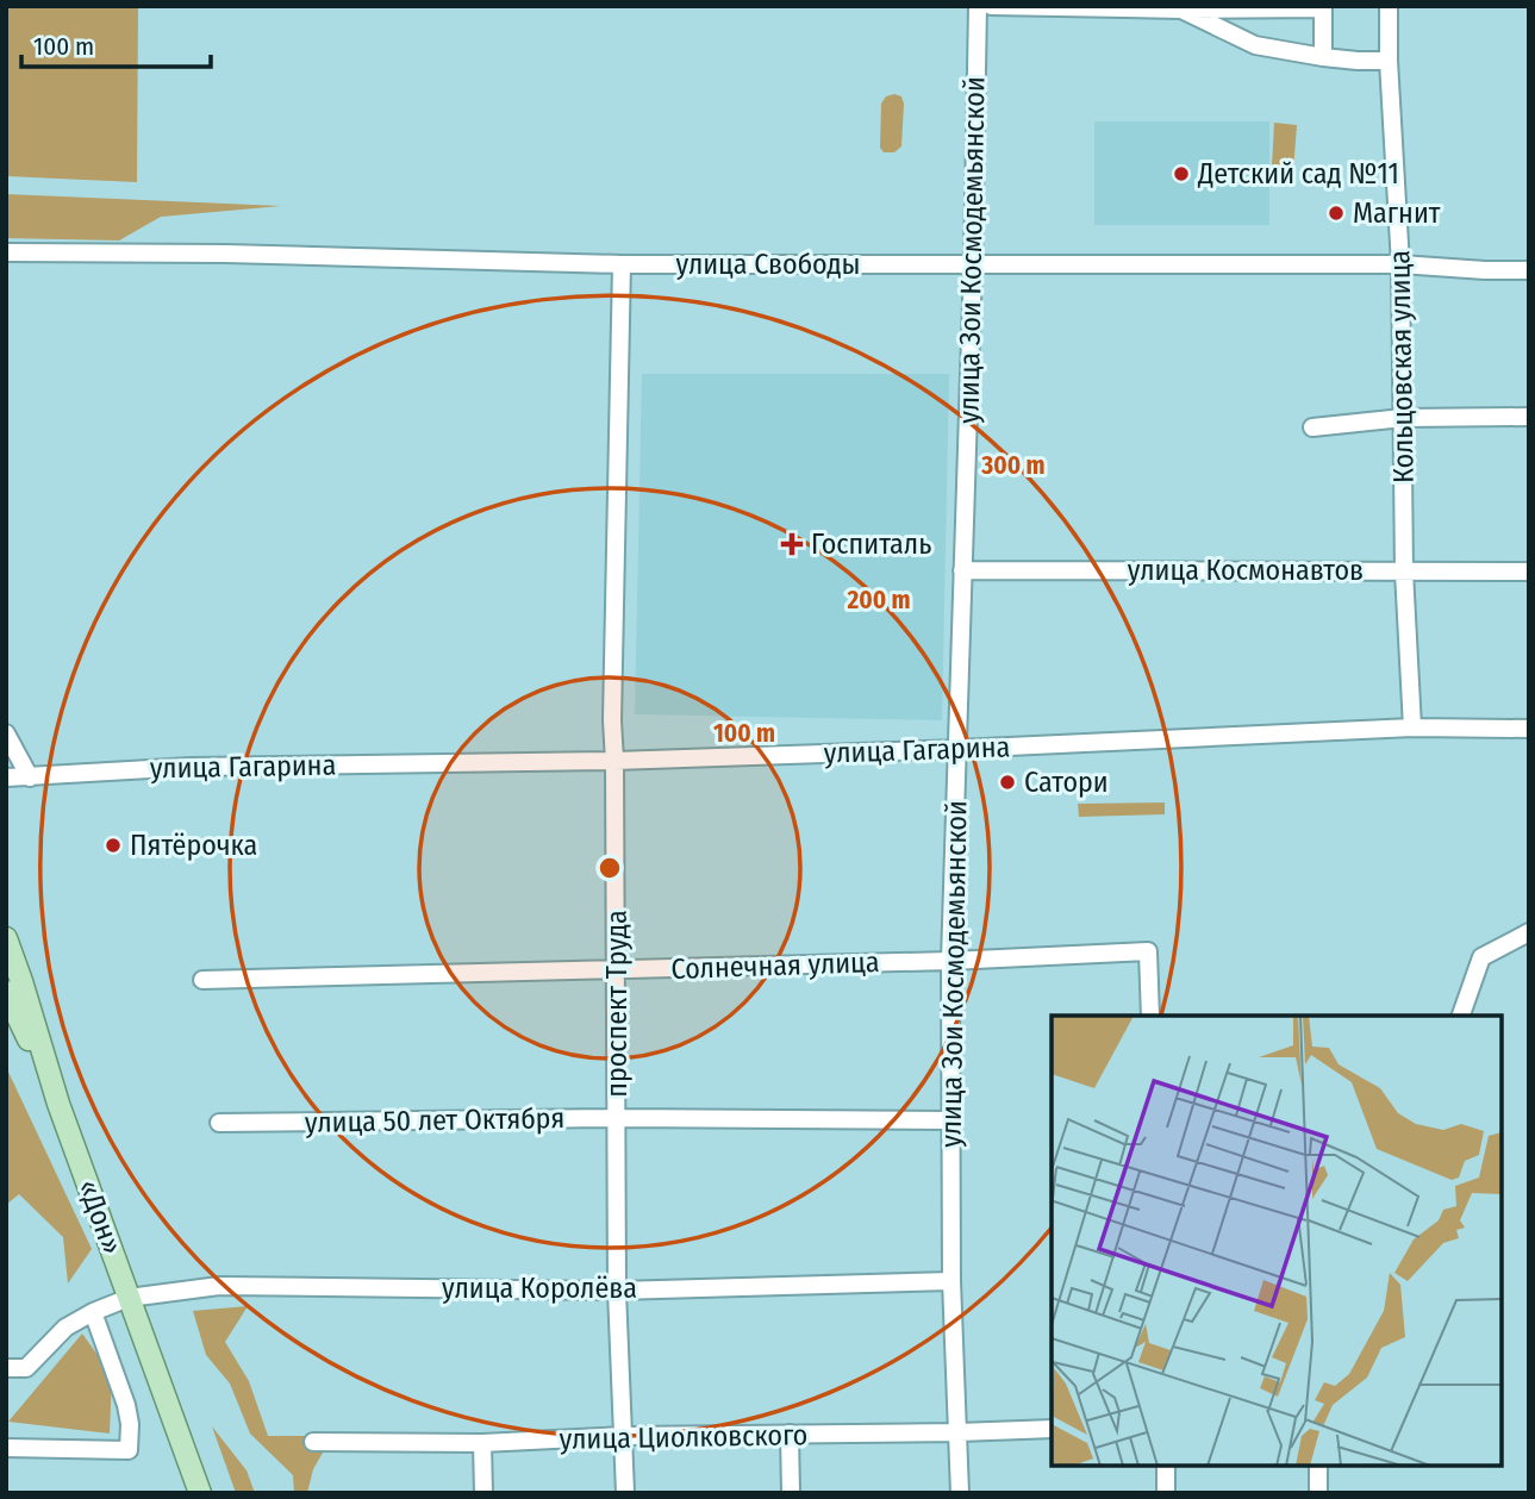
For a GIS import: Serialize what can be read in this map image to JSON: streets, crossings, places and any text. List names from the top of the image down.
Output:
{
  "streets": {
    "main road": ["«Дон»"],
    "street": [
      "улица Зои Космодемьянской",
      "улица Свободы",
      "Кольцовская улица",
      "улица Космонавтов",
      "улица Гагарина",
      "Солнечная улица",
      "проспект Труда",
      "улица 50 лет Октября",
      "улица Королёва",
      "улица Циолковского"
    ]
  },
  "crossings": [
    ["улица Зои Космодемьянской", "улица Свободы"],
    ["улица Зои Космодемьянской", "улица Космонавтов"],
    ["улица Зои Космодемьянской", "улица Гагарина"],
    ["улица Зои Космодемьянской", "Солнечная улица"],
    ["улица Зои Космодемьянской", "улица 50 лет Октября"],
    ["улица Зои Космодемьянской", "улица Королёва"],
    ["улица Зои Космодемьянской", "улица Циолковского"],
    ["улица Свободы", "Кольцовская улица"],
    ["улица Свободы", "проспект Труда"],
    ["Кольцовская улица", "улица Космонавтов"],
    ["Кольцовская улица", "улица Гагарина"],
    ["улица Гагарина", "проспект Труда"],
    ["Солнечная улица", "проспект Труда"],
    ["проспект Труда", "улица 50 лет Октября"],
    ["проспект Труда", "улица Королёва"],
    ["проспект Труда", "улица Циолковского"],
    ["«Дон»", "улица Королёва"]
  ],
  "places": {
    "other": [
      "Детский сад №11",
      "Магнит",
      "Сатори",
      "Пятёрочка"
    ],
    "health": ["Госпиталь"]
  },
  "scale_bar": "100 m",
  "rings": ["300 m", "200 m", "100 m"]
}
